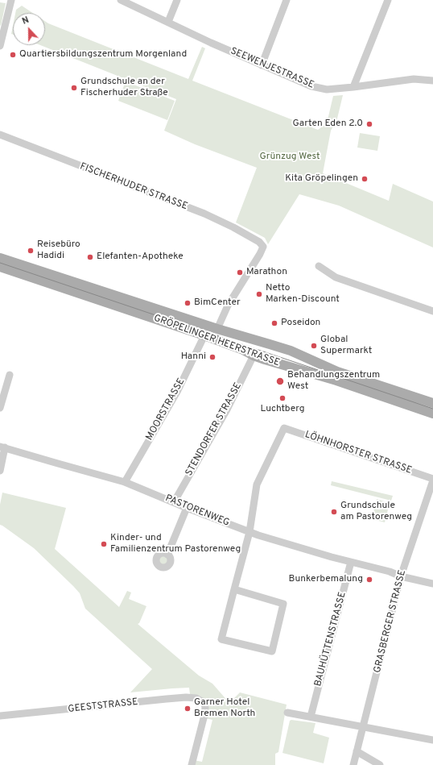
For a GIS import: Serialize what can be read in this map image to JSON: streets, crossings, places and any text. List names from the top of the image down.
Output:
{
  "streets": {
    "main road": ["GRÖPELINGER HEERSTRASSE"],
    "street": [
      "SEEWENJESTRASSE",
      "FISCHERHUDER STRASSE",
      "MOORSTRASSE",
      "STENDORFER STRASSE",
      "LÖHNHORSTER STRASSE",
      "PASTORENWEG",
      "GRASBERGER STRASSE",
      "BAUHÜTTENSTRASSE",
      "GEESTSTRASSE"
    ]
  },
  "crossings": [
    ["FISCHERHUDER STRASSE", "GRÖPELINGER HEERSTRASSE"],
    ["GRÖPELINGER HEERSTRASSE", "MOORSTRASSE"],
    ["GRÖPELINGER HEERSTRASSE", "STENDORFER STRASSE"],
    ["MOORSTRASSE", "PASTORENWEG"],
    ["STENDORFER STRASSE", "PASTORENWEG"],
    ["LÖHNHORSTER STRASSE", "PASTORENWEG"],
    ["LÖHNHORSTER STRASSE", "GRASBERGER STRASSE"],
    ["PASTORENWEG", "GRASBERGER STRASSE"],
    ["PASTORENWEG", "BAUHÜTTENSTRASSE"]
  ],
  "parks": ["Grünzug West"],
  "places": [
    "Quartiersbildungszentrum Morgenland",
    "Grundschule an der Fischerhuder Straße",
    "Garten Eden 2.0",
    "Kita Gröpelingen",
    "Reisebüro Hadidi",
    "Elefanten-Apotheke",
    "Marathon",
    "Netto Marken-Discount",
    "BimCenter",
    "Poseidon",
    "Global Supermarkt",
    "Hanni",
    "Behandlungszentrum West",
    "Luchtberg",
    "Grundschule am Pastorenweg",
    "Kinder- und Familienzentrum Pastorenweg",
    "Bunkerbemalung",
    "Garner Hotel Bremen North"
  ],
  "north": "top"
}
